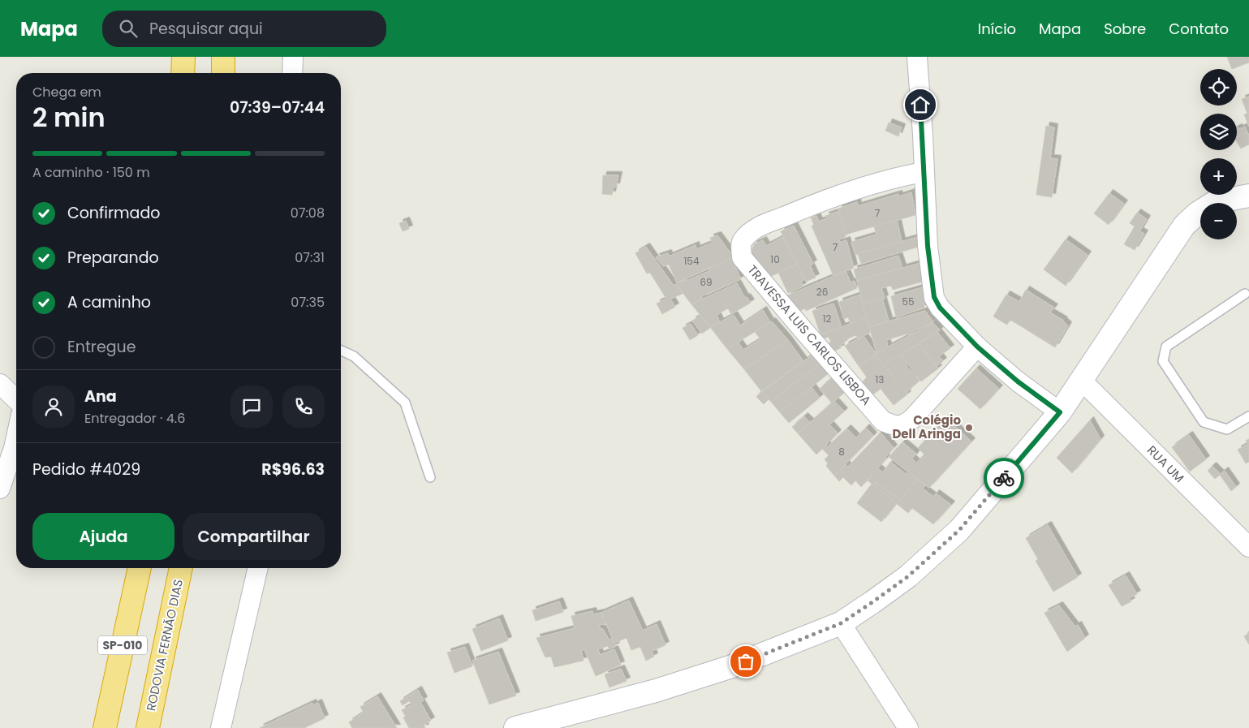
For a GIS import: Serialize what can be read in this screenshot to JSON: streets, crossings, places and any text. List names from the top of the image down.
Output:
{
  "streets": {
    "highway": ["SP-010", "RODOVIA FERNÃO DIAS"],
    "street": ["TRAVESSA LUIS CARLOS LISBOA", "RUA UM"]
  },
  "places": ["Colégio Dell Aringa"],
  "house_numbers": [
    "7",
    "7",
    "10",
    "154",
    "69",
    "26",
    "55",
    "12",
    "13",
    "8"
  ],
  "page": {
    "header": "Mapa",
    "search": "Pesquisar aqui",
    "nav": [
      "Início",
      "Mapa",
      "Sobre",
      "Contato"
    ],
    "map_buttons": ["+", "−"],
    "heading": ["2 min", "Chega em", "07:39–07:44"],
    "panel": [
      "Ana",
      "Entregador · 4.6",
      "Pedido #4029",
      "R$96.63"
    ],
    "bar": "A caminho · 150 m",
    "list": [
      ["Confirmado", "07:08"],
      ["Preparando", "07:31"],
      ["A caminho", "07:35"],
      "Entregue"
    ],
    "buttons": ["Ajuda", "Compartilhar"]
  }
}
